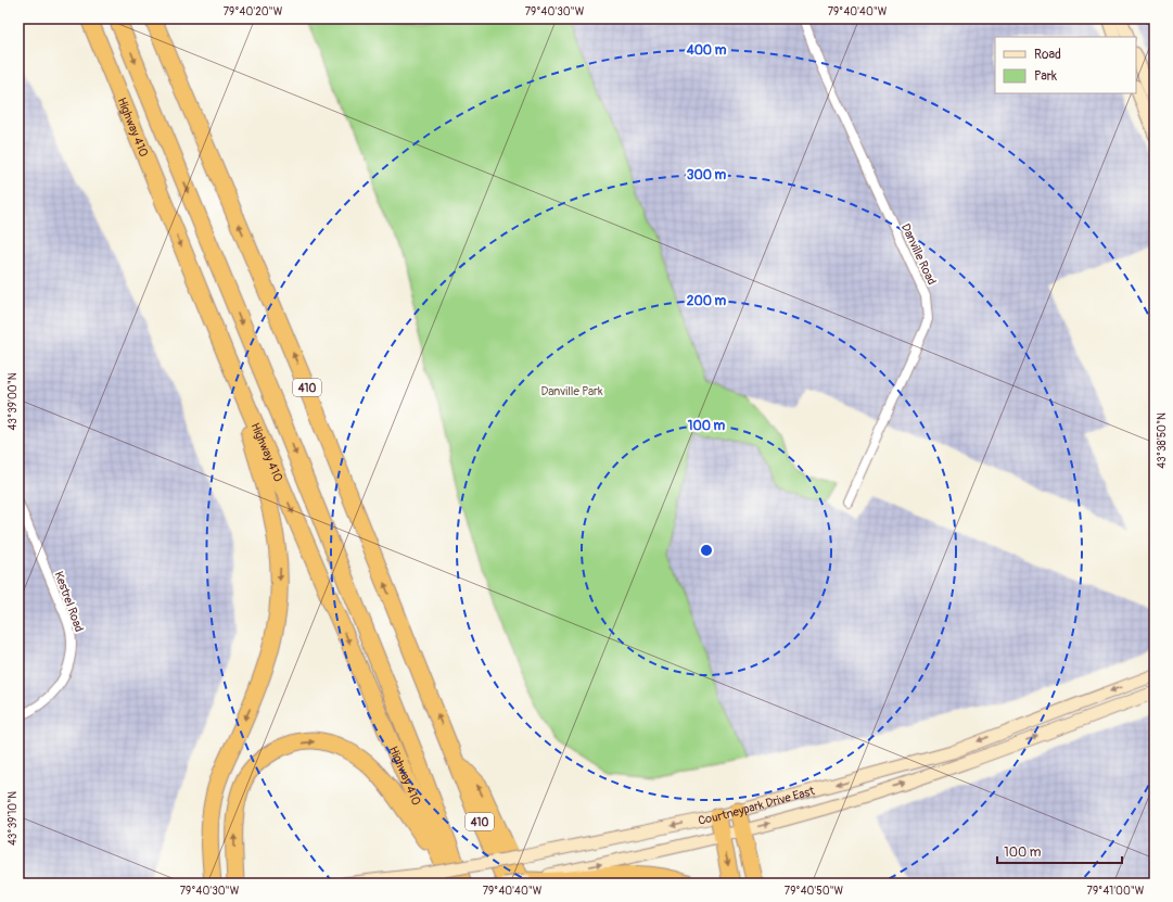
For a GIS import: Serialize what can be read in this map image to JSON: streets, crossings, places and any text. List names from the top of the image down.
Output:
{
  "streets": {
    "highway": ["Highway 410", "410"],
    "main road": ["Courtneypark Drive East"],
    "street": ["Danville Road", "Kestrel Road"]
  },
  "crossings": [
    ["410", "Courtneypark Drive East"]
  ],
  "parks": ["Danville Park"],
  "legend": ["Road", "Park"],
  "scale_bar": "100 m",
  "coordinates": [
    "79°40'20\"W",
    "79°40'30\"W",
    "79°40'40\"W",
    "43°39'00\"N",
    "43°38'50\"N",
    "43°39'10\"N",
    "79°40'50\"W",
    "79°41'00\"W"
  ],
  "rings": [
    "400 m",
    "300 m",
    "200 m",
    "100 m"
  ]
}
